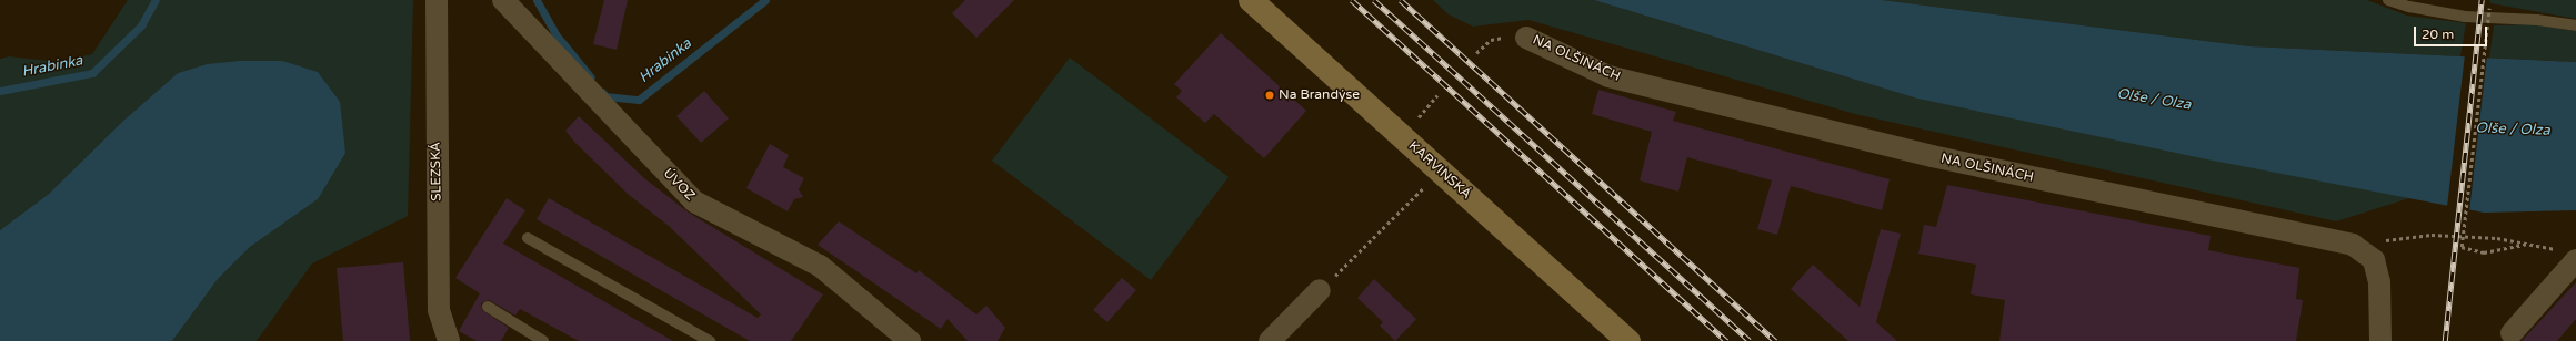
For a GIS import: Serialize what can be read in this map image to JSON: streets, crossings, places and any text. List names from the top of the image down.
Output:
{
  "streets": {
    "main road": ["KARVINSKÁ"],
    "street": ["NA OLŠINÁCH", "SLEZSKÁ", "ÚVOZ"]
  },
  "water": ["Hrabinka", "Olše / Olza"],
  "places": ["Na Brandýse"],
  "scale_bar": "20 m"
}
